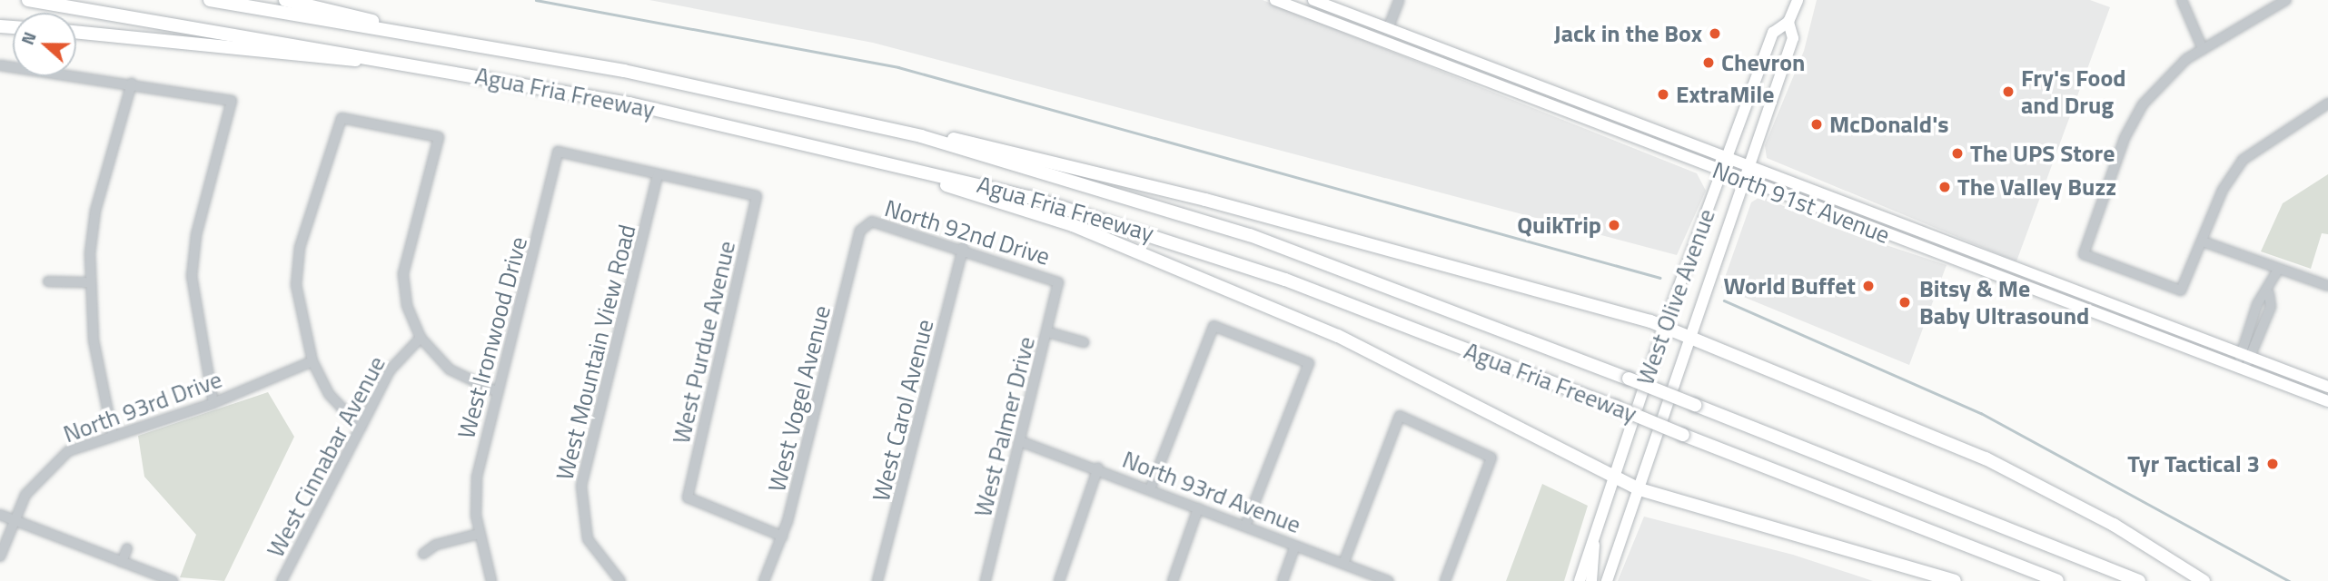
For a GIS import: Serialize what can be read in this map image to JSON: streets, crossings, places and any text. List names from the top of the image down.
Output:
{
  "streets": {
    "highway": ["Agua Fria Freeway"],
    "main road": ["North 91st Avenue", "West Olive Avenue"],
    "street": [
      "North 92nd Drive",
      "West Ironwood Drive",
      "West Purdue Avenue",
      "West Mountain View Road",
      "West Vogel Avenue",
      "North 93rd Drive",
      "West Carol Avenue",
      "West Palmer Drive",
      "West Cinnabar Avenue",
      "North 93rd Avenue"
    ]
  },
  "crossings": [
    ["North 91st Avenue", "West Olive Avenue"],
    ["North 92nd Drive", "West Vogel Avenue"],
    ["North 92nd Drive", "West Carol Avenue"],
    ["North 92nd Drive", "West Palmer Drive"],
    ["West Ironwood Drive", "West Purdue Avenue"],
    ["West Ironwood Drive", "West Mountain View Road"],
    ["West Purdue Avenue", "West Mountain View Road"],
    ["West Purdue Avenue", "West Vogel Avenue"],
    ["West Palmer Drive", "North 93rd Avenue"]
  ],
  "places": [
    "Jack in the Box",
    "Chevron",
    "Fry's Food and Drug",
    "ExtraMile",
    "McDonald's",
    "The UPS Store",
    "The Valley Buzz",
    "QuikTrip",
    "World Buffet",
    "Bitsy & Me Baby Ultrasound",
    "Tyr Tactical 3"
  ],
  "north": "left"
}
